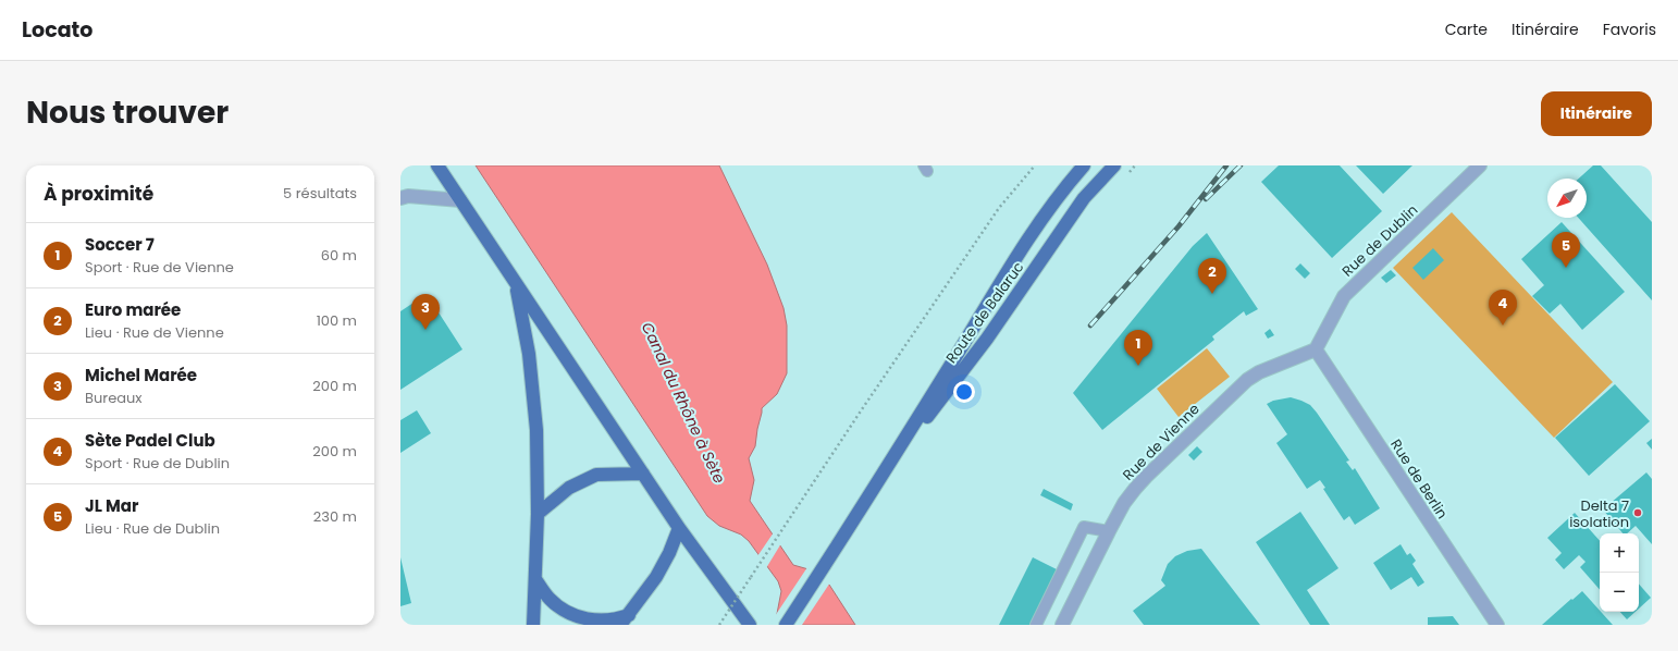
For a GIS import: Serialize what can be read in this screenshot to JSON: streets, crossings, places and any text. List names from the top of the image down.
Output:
{
  "streets": {
    "main road": ["Route de Balaruc"],
    "street": ["Rue de Dublin", "Rue de Vienne", "Rue de Berlin"]
  },
  "crossings": [
    ["Rue de Dublin", "Rue de Vienne"],
    ["Rue de Dublin", "Rue de Berlin"],
    ["Rue de Vienne", "Rue de Berlin"]
  ],
  "water": ["Canal du Rhône à Sète"],
  "places": ["Delta 7 isolation"],
  "north": "bottom left",
  "page": {
    "header": "Locato",
    "nav": ["Carte", "Itinéraire", "Favoris"],
    "title": "Nous trouver",
    "buttons": "Itinéraire",
    "heading": ["À proximité", "5 résultats"],
    "list": [
      {
        "mark": "1",
        "name": "Soccer 7",
        "note": "Sport · Rue de Vienne",
        "value": "60 m"
      },
      {
        "mark": "2",
        "name": "Euro marée",
        "note": "Lieu · Rue de Vienne",
        "value": "100 m"
      },
      {
        "mark": "3",
        "name": "Michel Marée",
        "note": "Bureaux",
        "value": "200 m"
      },
      {
        "mark": "4",
        "name": "Sète Padel Club",
        "note": "Sport · Rue de Dublin",
        "value": "200 m"
      },
      {
        "mark": "5",
        "name": "JL Mar",
        "note": "Lieu · Rue de Dublin",
        "value": "230 m"
      }
    ],
    "pins": [
      "5",
      "2",
      "4",
      "3",
      "1"
    ],
    "map_buttons": ["+", "−"]
  }
}
